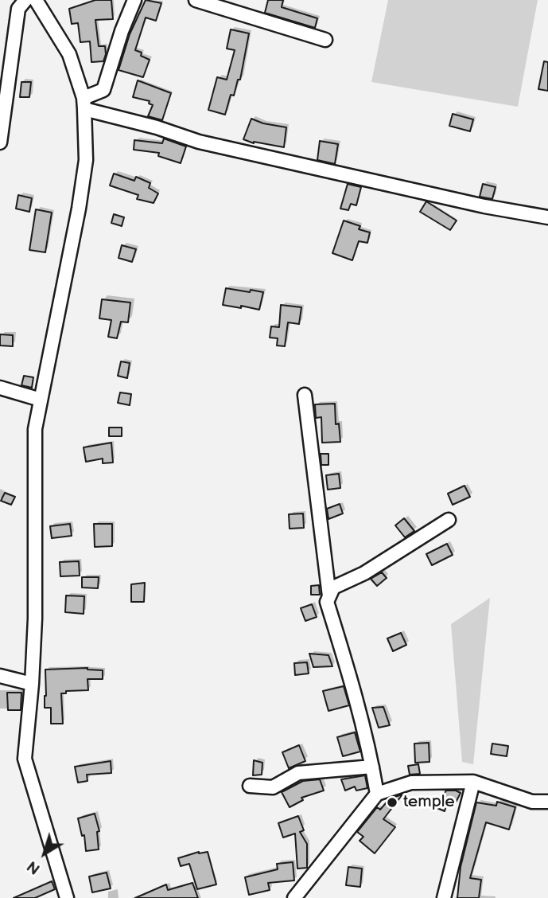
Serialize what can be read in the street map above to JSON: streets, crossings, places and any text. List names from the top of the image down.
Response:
{
  "places": ["temple"],
  "north": "bottom left"
}
